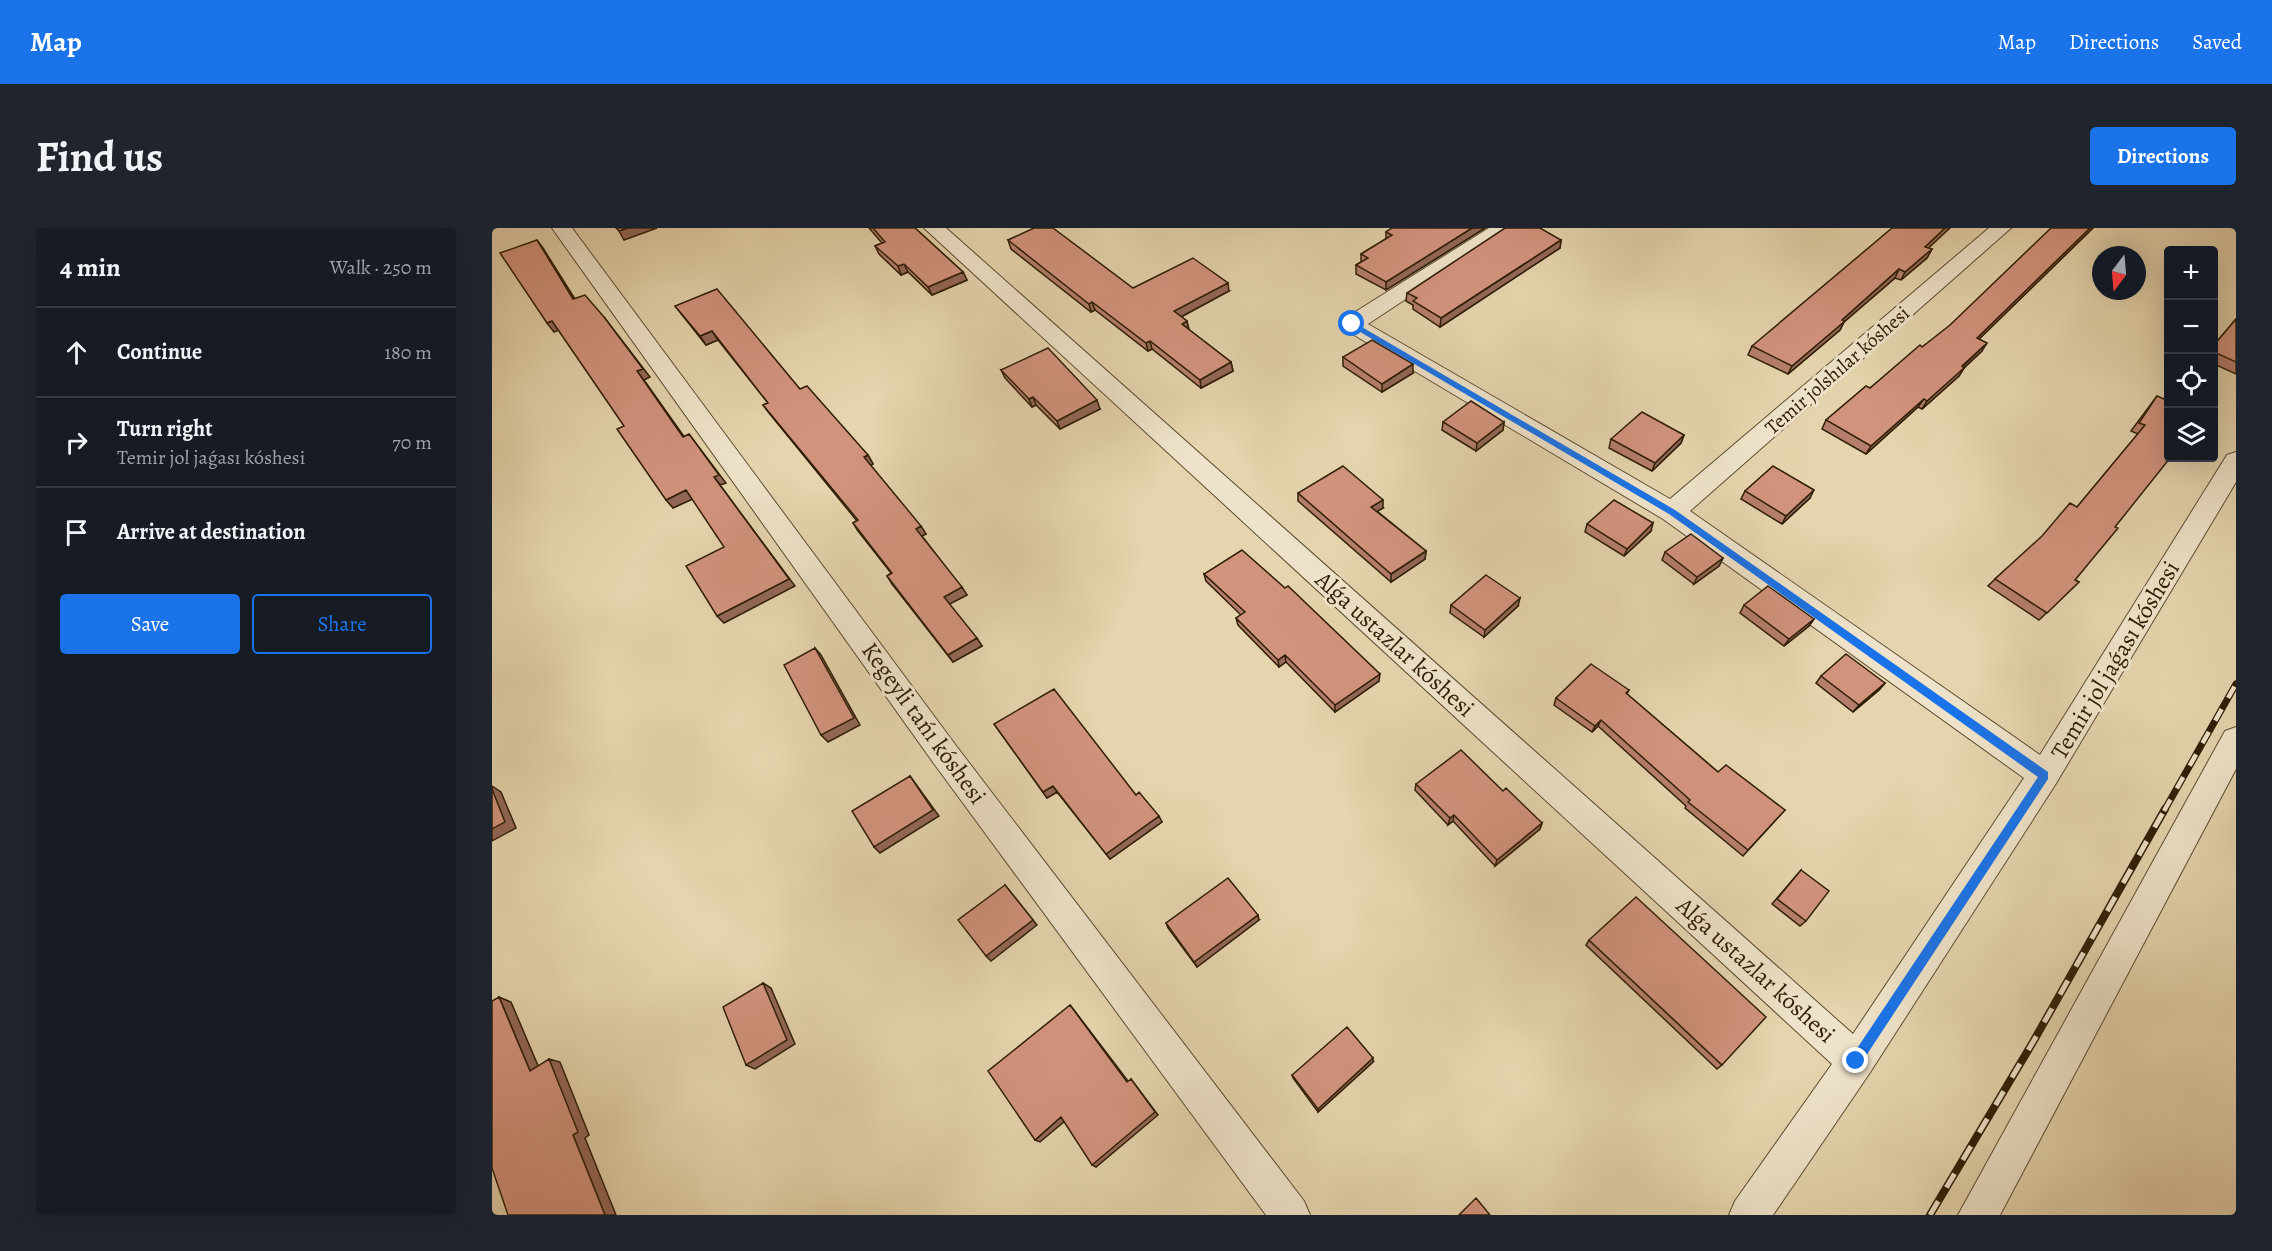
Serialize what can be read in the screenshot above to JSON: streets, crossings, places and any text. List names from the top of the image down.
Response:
{
  "streets": {
    "street": [
      "Temir jolshılar kóshesi",
      "Alǵa ustazlar kóshesi",
      "Temir jol jaǵası kóshesi",
      "Kegeyli tańı kóshesi"
    ]
  },
  "crossings": [
    ["Alǵa ustazlar kóshesi", "Temir jol jaǵası kóshesi"]
  ],
  "north": "bottom",
  "page": {
    "header": "Map",
    "nav": ["Map", "Directions", "Saved"],
    "buttons": [
      "Directions",
      ["Save", "Share"]
    ],
    "title": "Find us",
    "heading": ["4 min", "Walk · 250 m"],
    "map_buttons": ["+", "−"],
    "list": [
      ["Continue", "180 m"],
      ["Turn right", "Temir jol jaǵası kóshesi", "70 m"],
      "Arrive at destination"
    ]
  }
}
